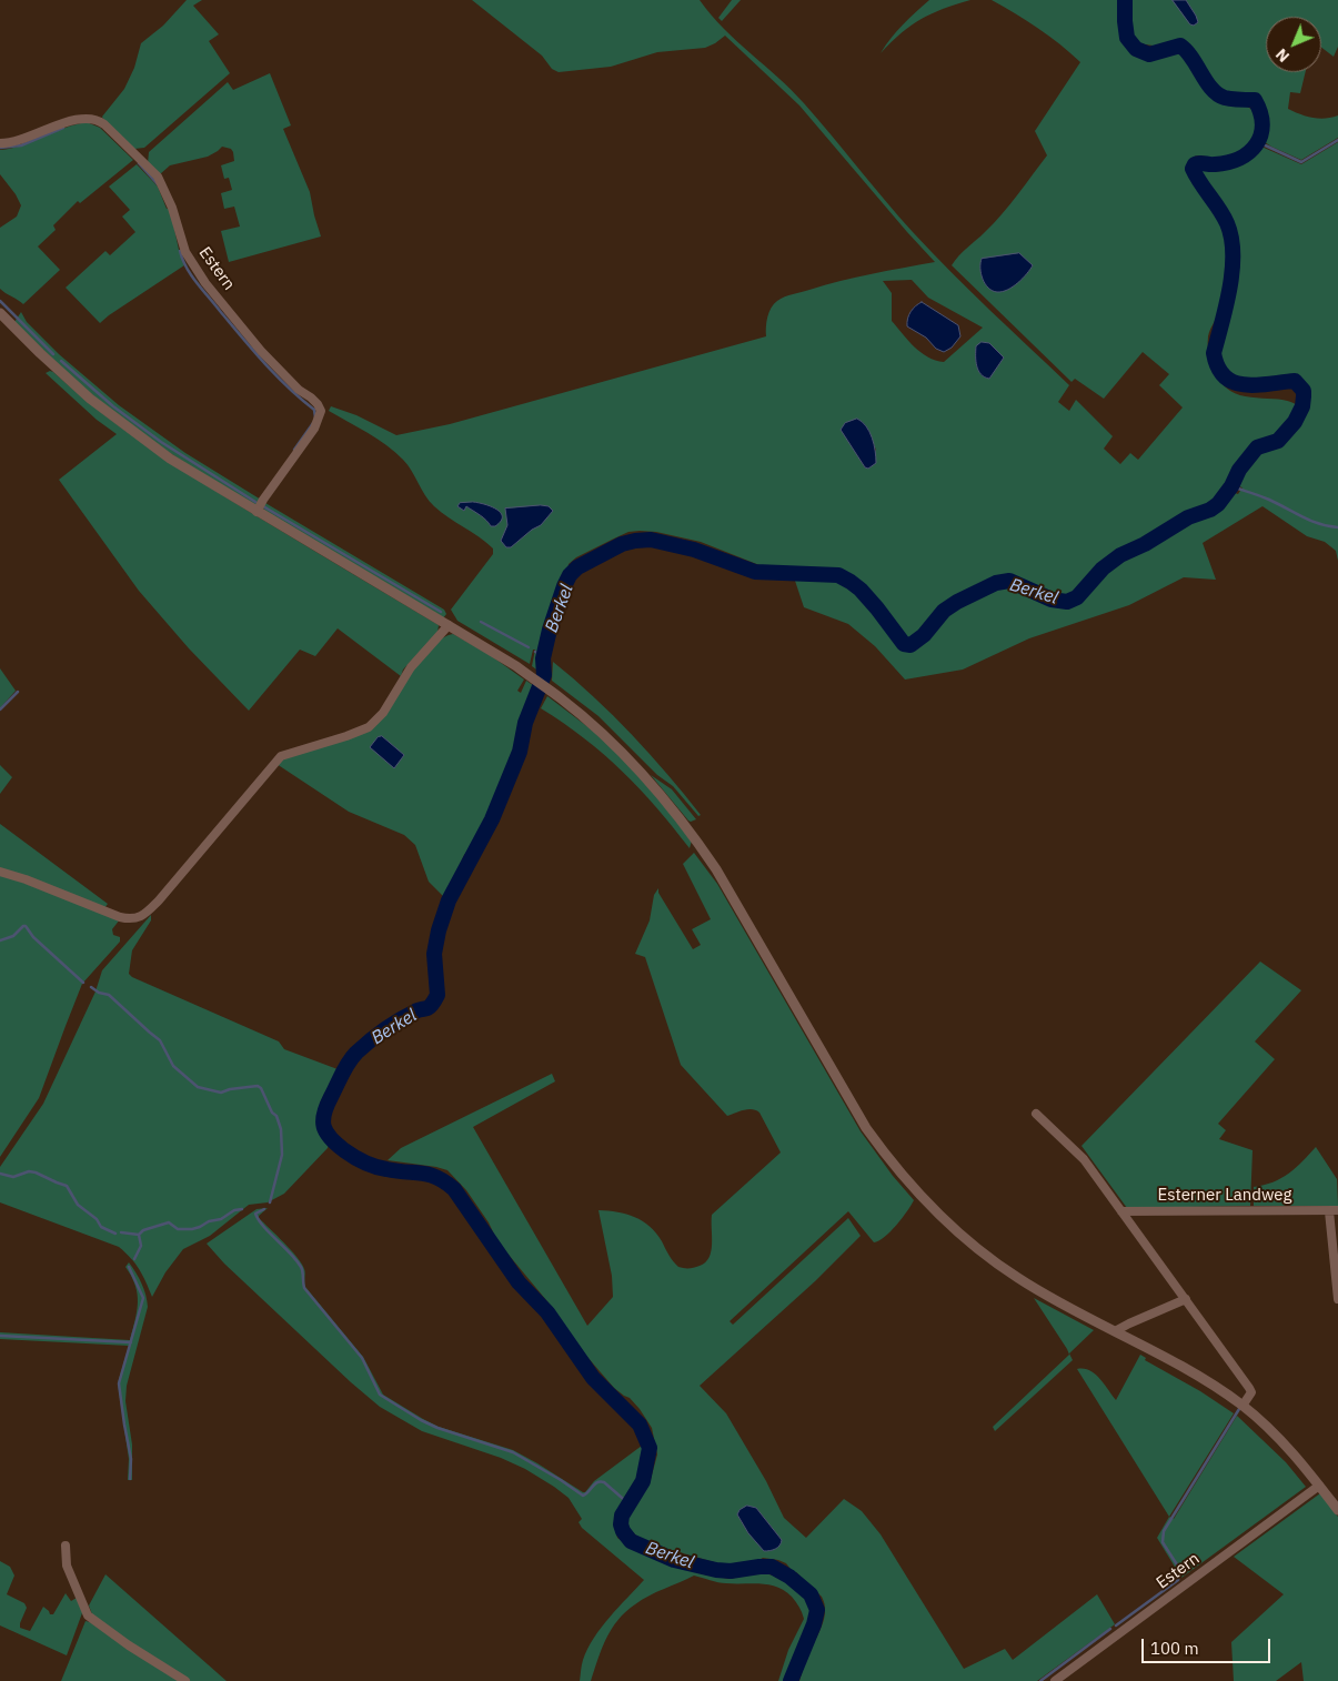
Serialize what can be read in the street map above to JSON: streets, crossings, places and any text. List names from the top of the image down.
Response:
{
  "streets": {
    "street": ["Estern", "Esterner Landweg"]
  },
  "water": ["Berkel"],
  "scale_bar": "100 m",
  "north": "bottom left"
}
